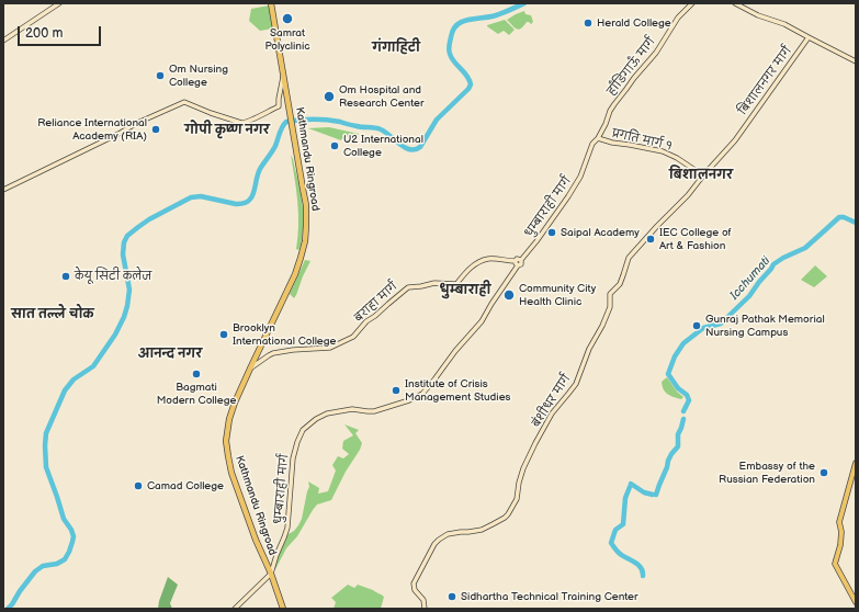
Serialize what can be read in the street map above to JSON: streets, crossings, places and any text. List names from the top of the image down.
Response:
{
  "streets": {
    "highway": ["Kathmandu Ringroad"],
    "main road": [
      "हाँडिगाऊँ मार्ग",
      "बिशालनगर मार्ग",
      "प्रगति मार्ग १",
      "धुम्बाराही मार्ग",
      "बराहा मार्ग",
      "बंशीधर मार्ग"
    ]
  },
  "crossings": [
    ["हाँडिगाऊँ मार्ग", "प्रगति मार्ग १"],
    ["हाँडिगाऊँ मार्ग", "धुम्बाराही मार्ग"],
    ["बिशालनगर मार्ग", "प्रगति मार्ग १"],
    ["बिशालनगर मार्ग", "बंशीधर मार्ग"],
    ["प्रगति मार्ग १", "धुम्बाराही मार्ग"],
    ["प्रगति मार्ग १", "बंशीधर मार्ग"],
    ["Kathmandu Ringroad", "धुम्बाराही मार्ग"],
    ["Kathmandu Ringroad", "बराहा मार्ग"],
    ["धुम्बाराही मार्ग", "बराहा मार्ग"]
  ],
  "districts": [
    "गंगाहिटी",
    "गोपी कृष्ण नगर",
    "बिशालनगर",
    "धुम्बाराही",
    "सात तल्ले चोक",
    "आनन्द नगर"
  ],
  "water": ["Icchumati"],
  "places": [
    "Samrat Polyclinic",
    "Herald College",
    "Om Nursing College",
    "Om Hospital and Research Center",
    "Reliance International Academy (RIA)",
    "U2 International College",
    "Saipal Academy",
    "IEC College of Art & Fashion",
    "केयू सिटी कलेज",
    "Community City Health Clinic",
    "Gunraj Pathak Memorial Nursing Campus",
    "Brooklyn International College",
    "Bagmati Modern College",
    "Institute of Crisis Management Studies",
    "Embassy of the Russian Federation",
    "Camad College",
    "Sidhartha Technical Training Center"
  ],
  "scale_bar": "200 m"
}
